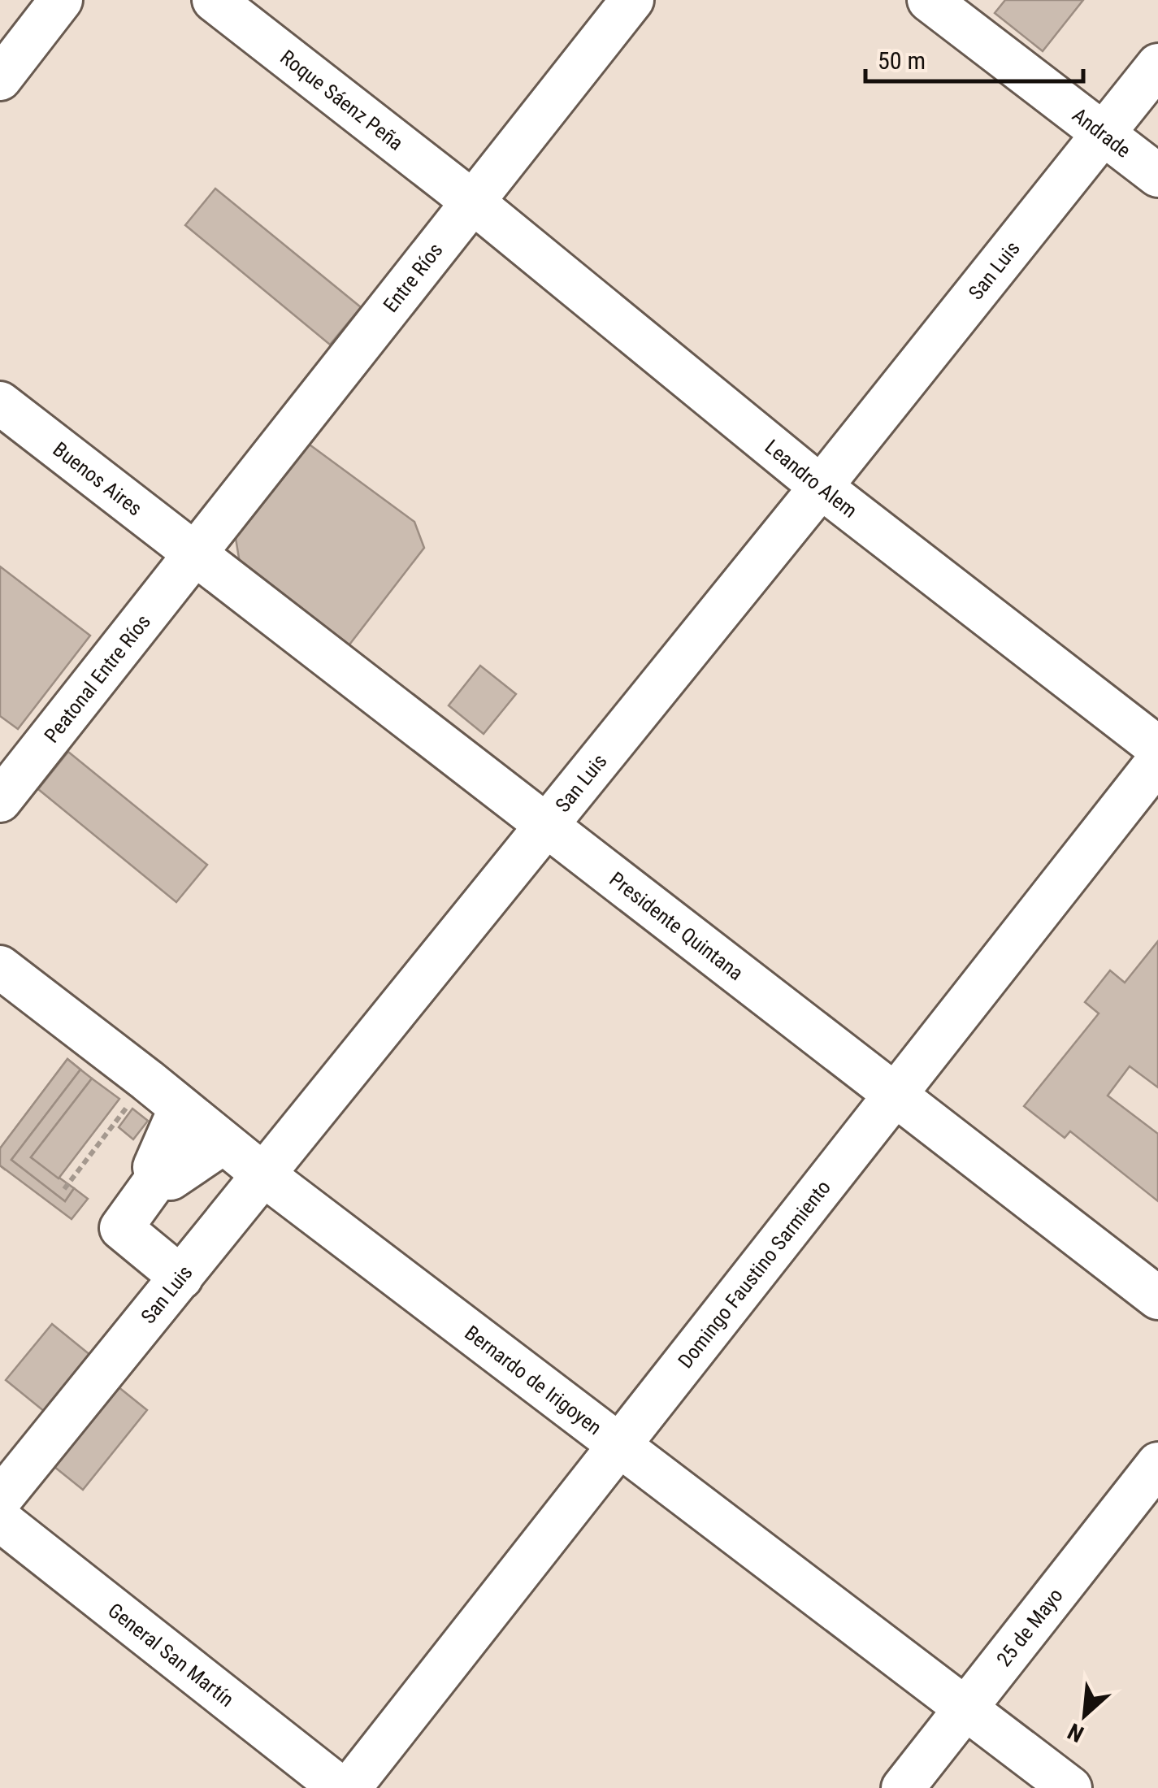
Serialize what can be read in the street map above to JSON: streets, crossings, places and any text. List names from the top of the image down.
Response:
{
  "streets": {
    "street": [
      "Roque Sáenz Peña",
      "Andrade",
      "San Luis",
      "Entre Ríos",
      "Buenos Aires",
      "Leandro Alem",
      "Peatonal Entre Ríos",
      "Presidente Quintana",
      "Domingo Faustino Sarmiento",
      "Bernardo de Irigoyen",
      "25 de Mayo",
      "General San Martín"
    ]
  },
  "crossings": [
    ["Roque Sáenz Peña", "Entre Ríos"],
    ["Roque Sáenz Peña", "Leandro Alem"],
    ["Andrade", "San Luis"],
    ["San Luis", "Leandro Alem"],
    ["San Luis", "Presidente Quintana"],
    ["San Luis", "Bernardo de Irigoyen"],
    ["Entre Ríos", "Buenos Aires"],
    ["Entre Ríos", "Leandro Alem"],
    ["Entre Ríos", "Peatonal Entre Ríos"],
    ["Entre Ríos", "Presidente Quintana"],
    ["Buenos Aires", "Peatonal Entre Ríos"],
    ["Buenos Aires", "Presidente Quintana"],
    ["Peatonal Entre Ríos", "Presidente Quintana"],
    ["Presidente Quintana", "Domingo Faustino Sarmiento"],
    ["Domingo Faustino Sarmiento", "Bernardo de Irigoyen"],
    ["Bernardo de Irigoyen", "25 de Mayo"]
  ],
  "scale_bar": "50 m",
  "north": "bottom left"
}
